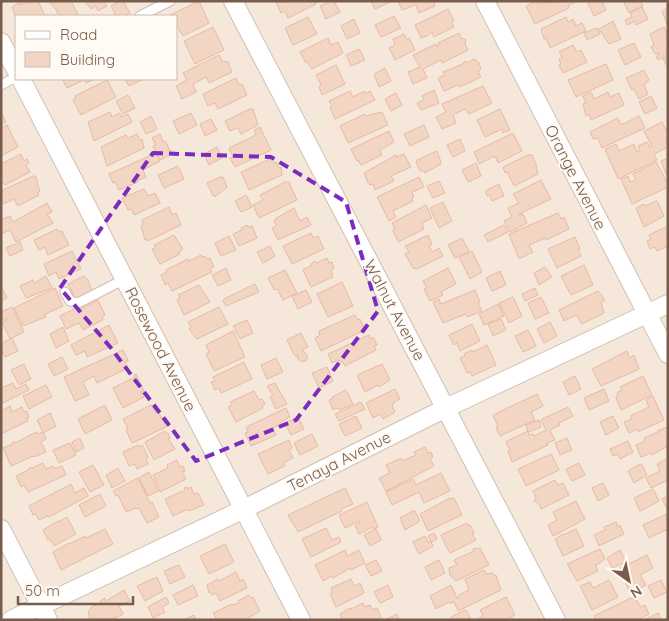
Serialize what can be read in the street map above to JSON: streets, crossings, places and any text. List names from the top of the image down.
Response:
{
  "streets": {
    "street": [
      "Orange Avenue",
      "Walnut Avenue",
      "Rosewood Avenue",
      "Tenaya Avenue"
    ]
  },
  "crossings": [
    ["Orange Avenue", "Tenaya Avenue"],
    ["Walnut Avenue", "Tenaya Avenue"],
    ["Rosewood Avenue", "Tenaya Avenue"]
  ],
  "legend": ["Road", "Building"],
  "scale_bar": "50 m",
  "north": "bottom right"
}
